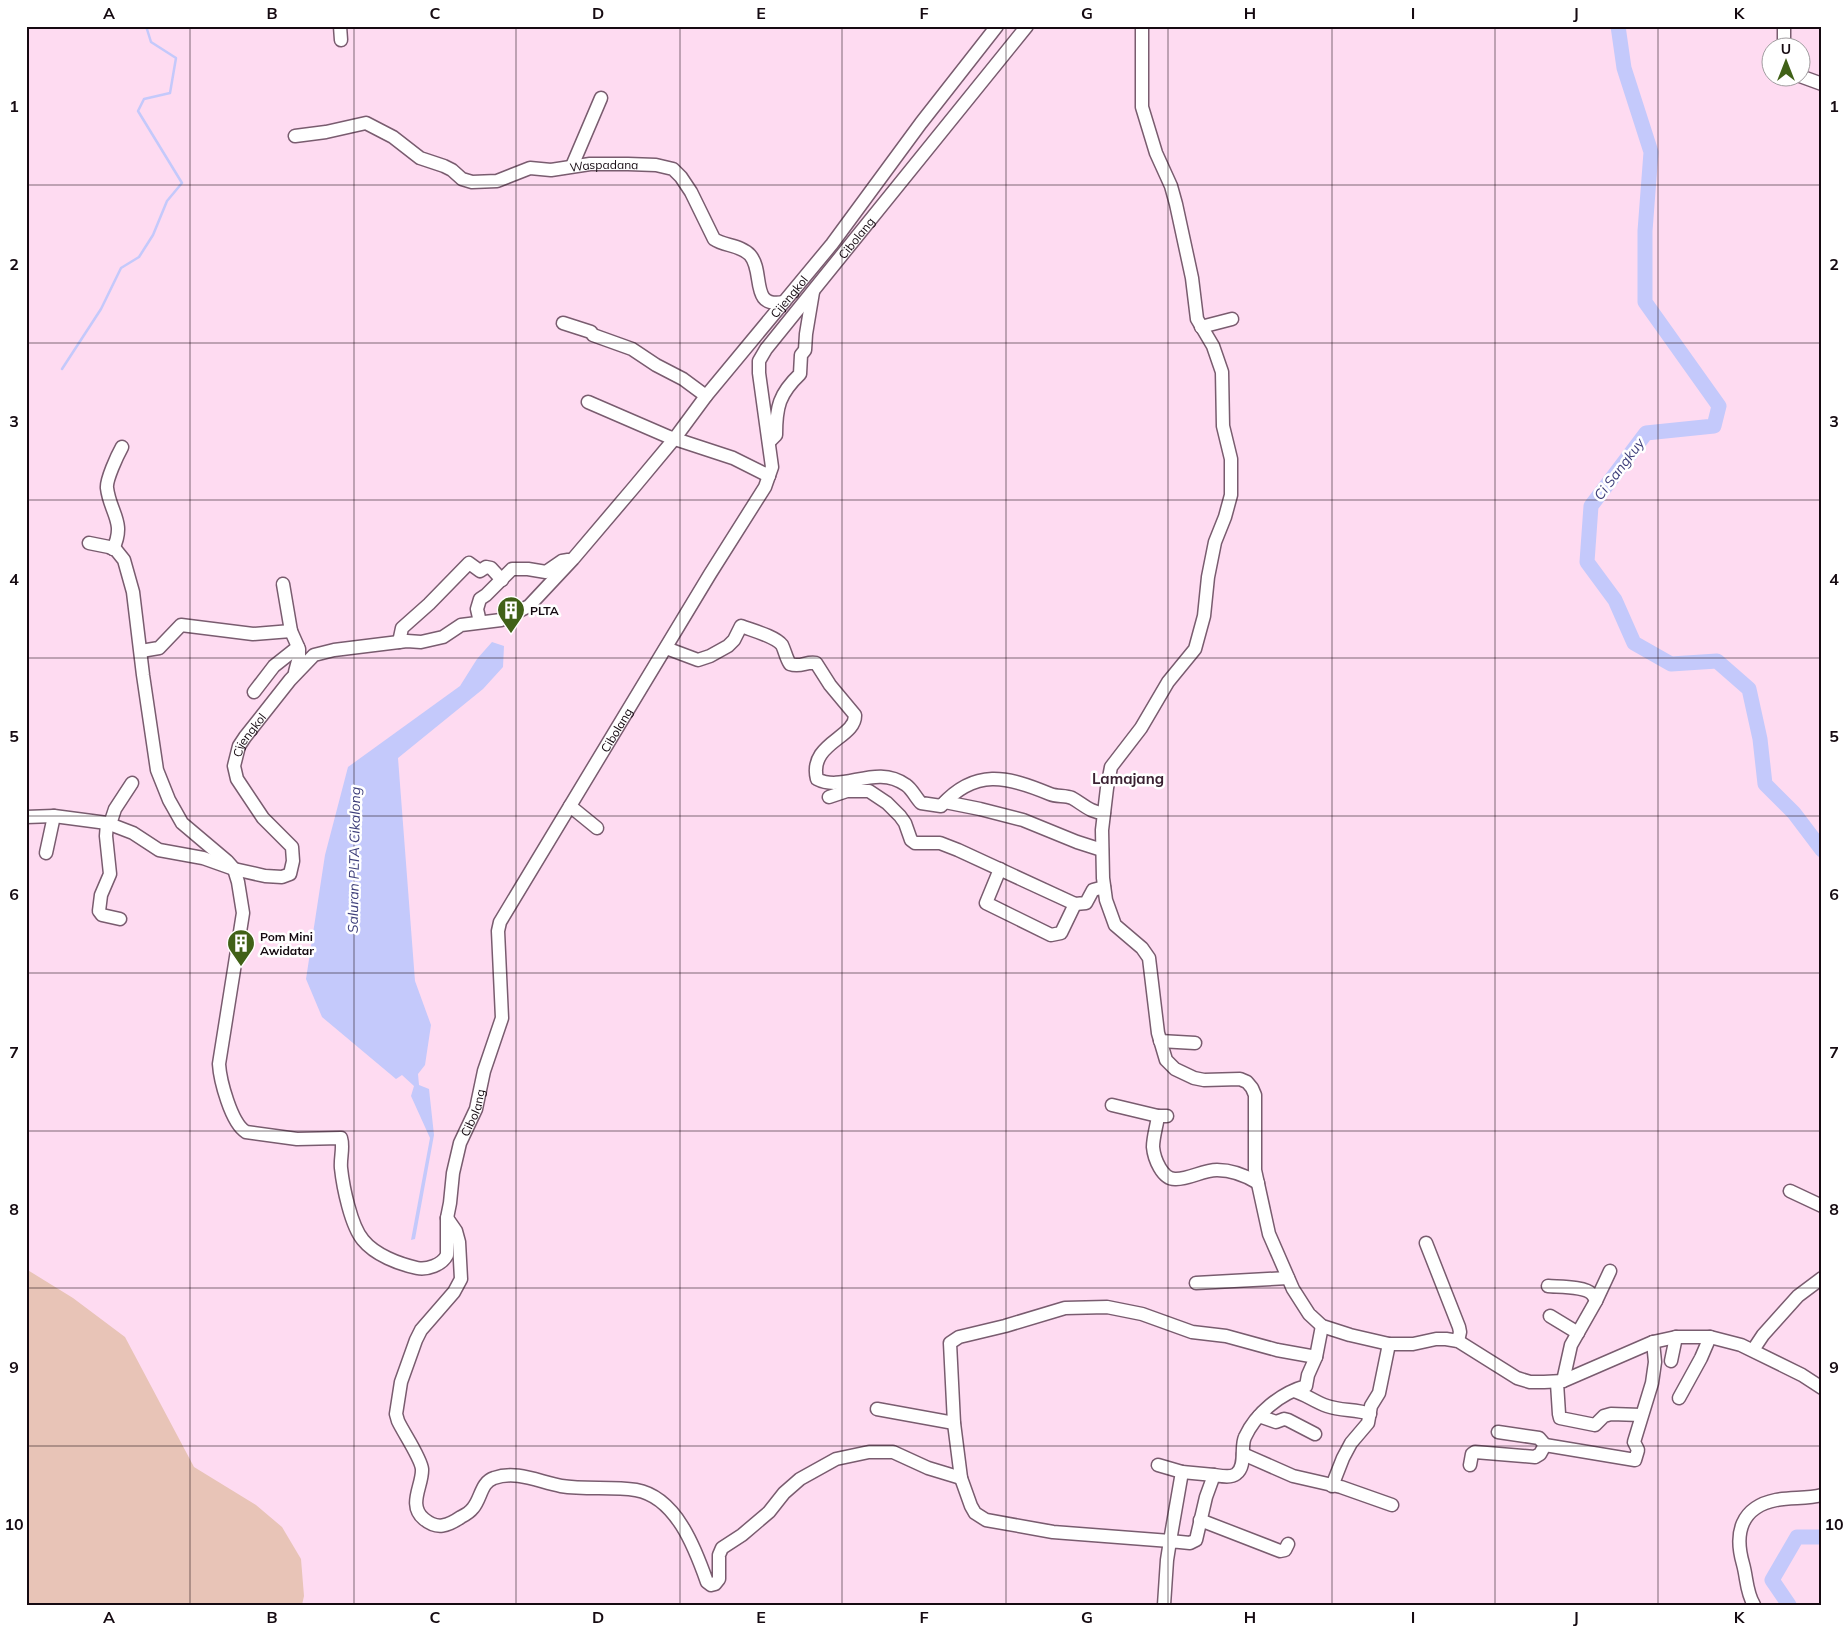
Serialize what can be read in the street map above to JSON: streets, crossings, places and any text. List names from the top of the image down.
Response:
{
  "streets": {
    "street": ["Waspadana", "Cibolang", "Cijengkol"]
  },
  "crossings": [
    ["Waspadana", "Cijengkol"],
    ["Cibolang", "Cijengkol"]
  ],
  "districts": ["Lamajang"],
  "water": ["Ci Sangkuy", "Saluran PLTA Cikalong"],
  "places": {
    "building": ["PLTA", "Pom Mini Awidatar"]
  },
  "north": "top",
  "grid": {
    "columns": [
      "A",
      "B",
      "C",
      "D",
      "E",
      "F",
      "G",
      "H",
      "I",
      "J",
      "K"
    ],
    "rows": [
      "1",
      "2",
      "3",
      "4",
      "5",
      "6",
      "7",
      "8",
      "9",
      "10"
    ]
  }
}
